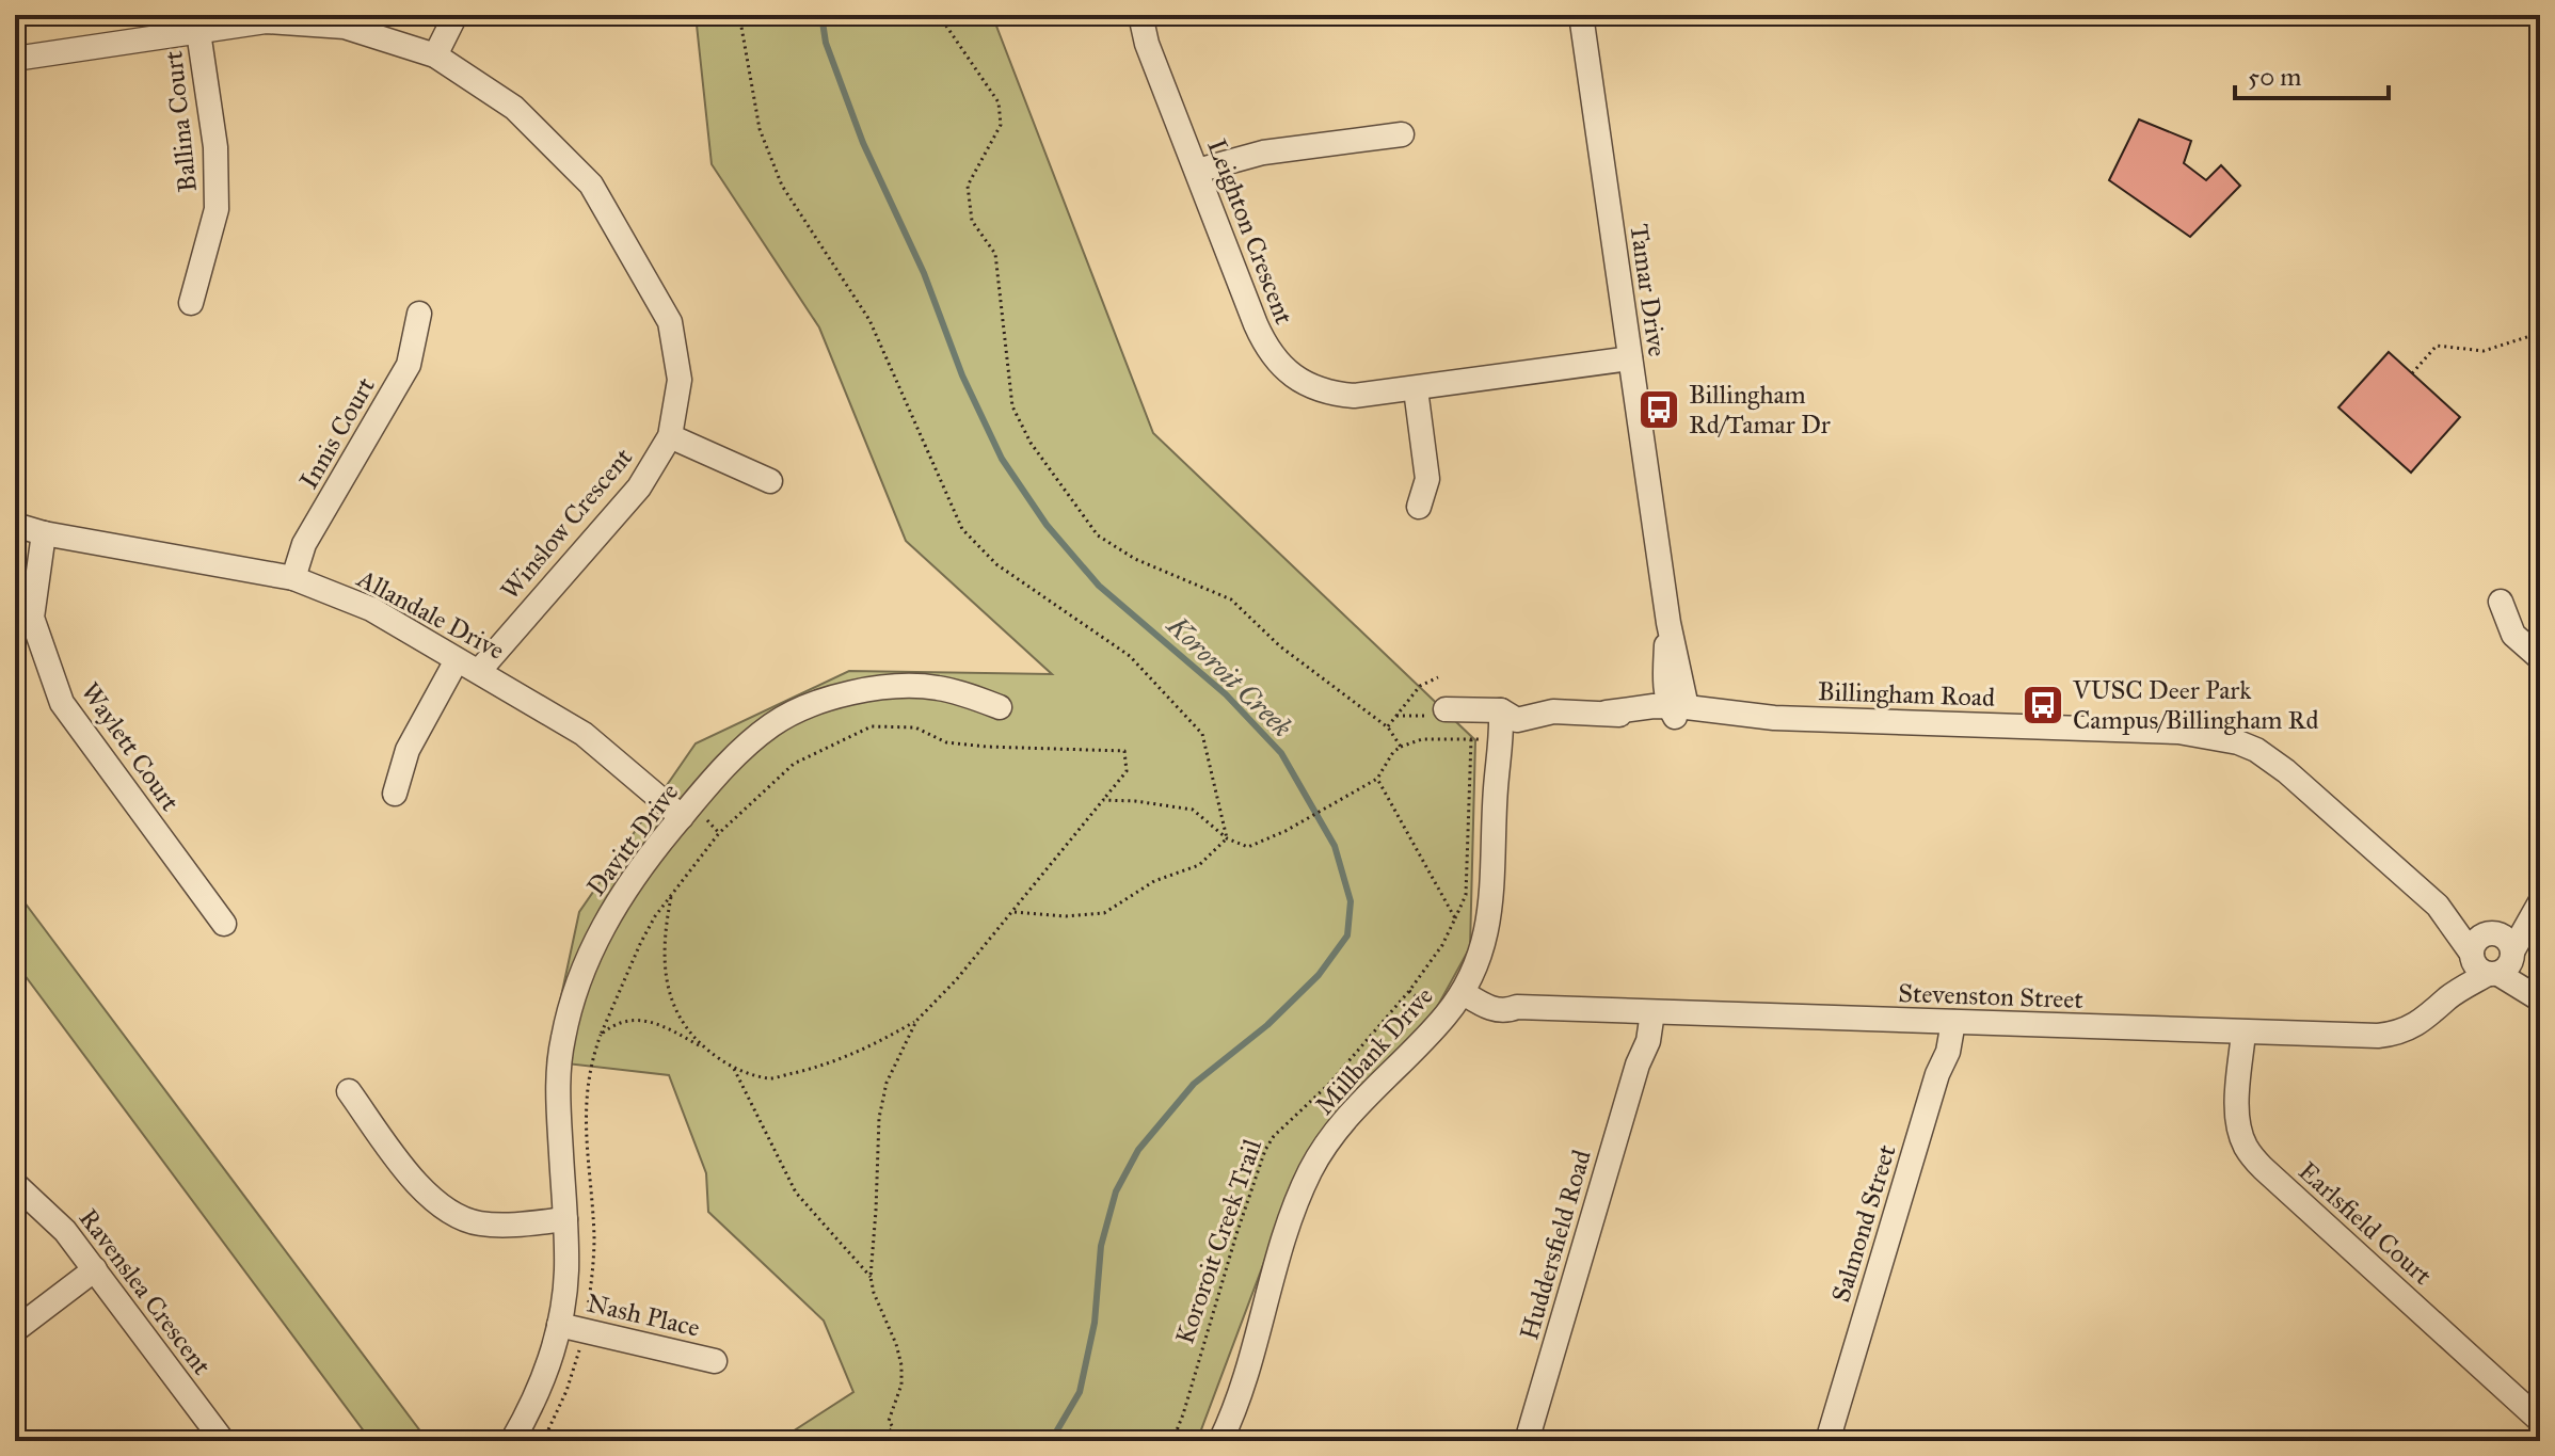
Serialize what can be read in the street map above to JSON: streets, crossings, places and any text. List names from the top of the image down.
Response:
{
  "streets": {
    "street": [
      "Ballina Court",
      "Leighton Crescent",
      "Tamar Drive",
      "Innis Court",
      "Winslow Crescent",
      "Allandale Drive",
      "Billingham Road",
      "Waylett Court",
      "Davitt Drive",
      "Stevenston Street",
      "Millbank Drive",
      "Salmond Street",
      "Earlsfield Court",
      "Huddersfield Road",
      "Ravenslea Crescent",
      "Nash Place"
    ],
    "path": ["Kororoit Creek Trail"]
  },
  "crossings": [
    ["Ballina Court", "Winslow Crescent"],
    ["Leighton Crescent", "Tamar Drive"],
    ["Tamar Drive", "Billingham Road"],
    ["Innis Court", "Allandale Drive"],
    ["Winslow Crescent", "Allandale Drive"],
    ["Allandale Drive", "Waylett Court"],
    ["Allandale Drive", "Davitt Drive"],
    ["Billingham Road", "Stevenston Street"],
    ["Billingham Road", "Millbank Drive"],
    ["Davitt Drive", "Nash Place"],
    ["Stevenston Street", "Millbank Drive"],
    ["Stevenston Street", "Salmond Street"],
    ["Stevenston Street", "Earlsfield Court"],
    ["Stevenston Street", "Huddersfield Road"]
  ],
  "water": ["Kororoit Creek"],
  "places": {
    "bus stop": ["Billingham Rd/Tamar Dr", "VUSC Deer Park Campus/Billingham Rd"]
  },
  "scale_bar": "50 m"
}
